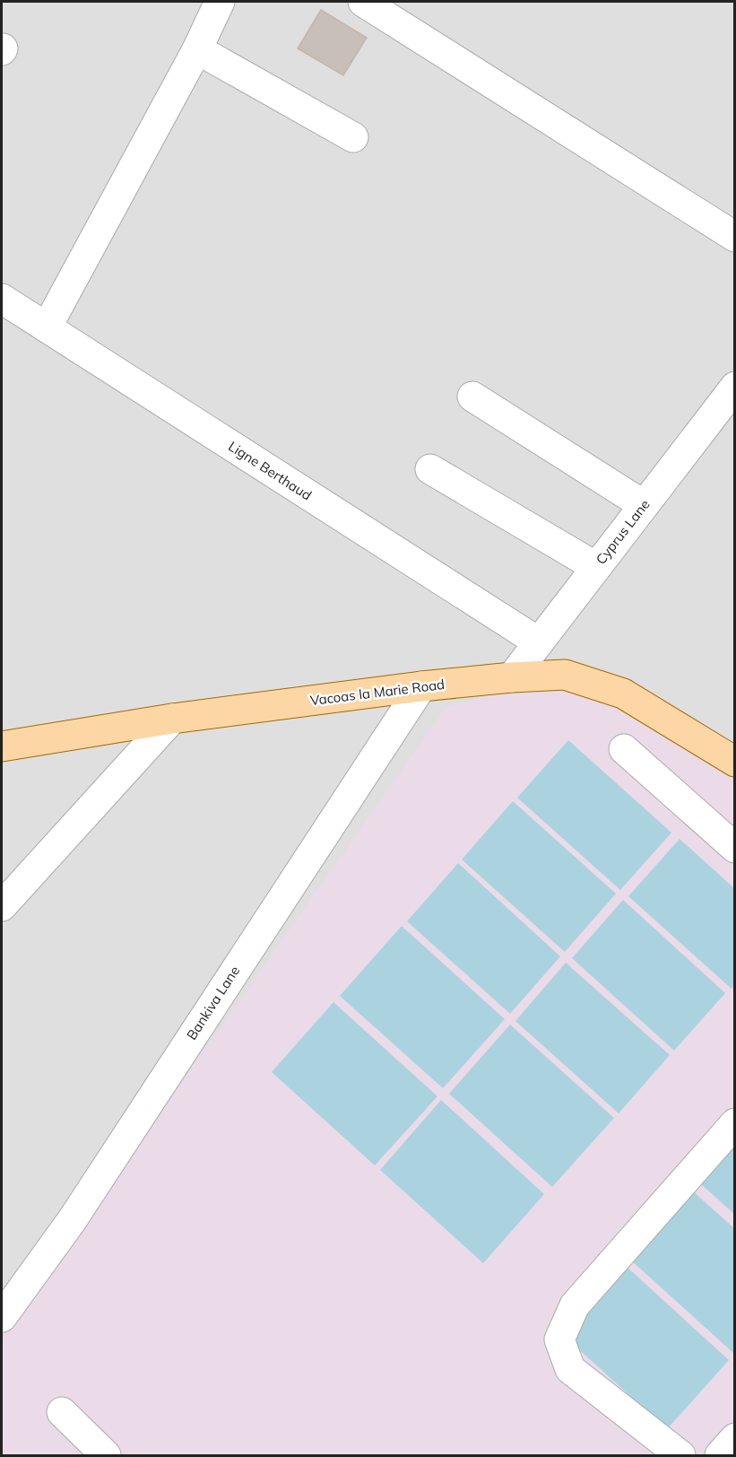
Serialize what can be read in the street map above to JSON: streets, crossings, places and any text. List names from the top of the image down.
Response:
{
  "streets": {
    "main road": ["Vacoas la Marie Road"],
    "street": ["Ligne Berthaud", "Cyprus Lane", "Bankiva Lane"]
  },
  "crossings": [
    ["Ligne Berthaud", "Cyprus Lane"],
    ["Cyprus Lane", "Vacoas la Marie Road"],
    ["Vacoas la Marie Road", "Bankiva Lane"]
  ]
}
